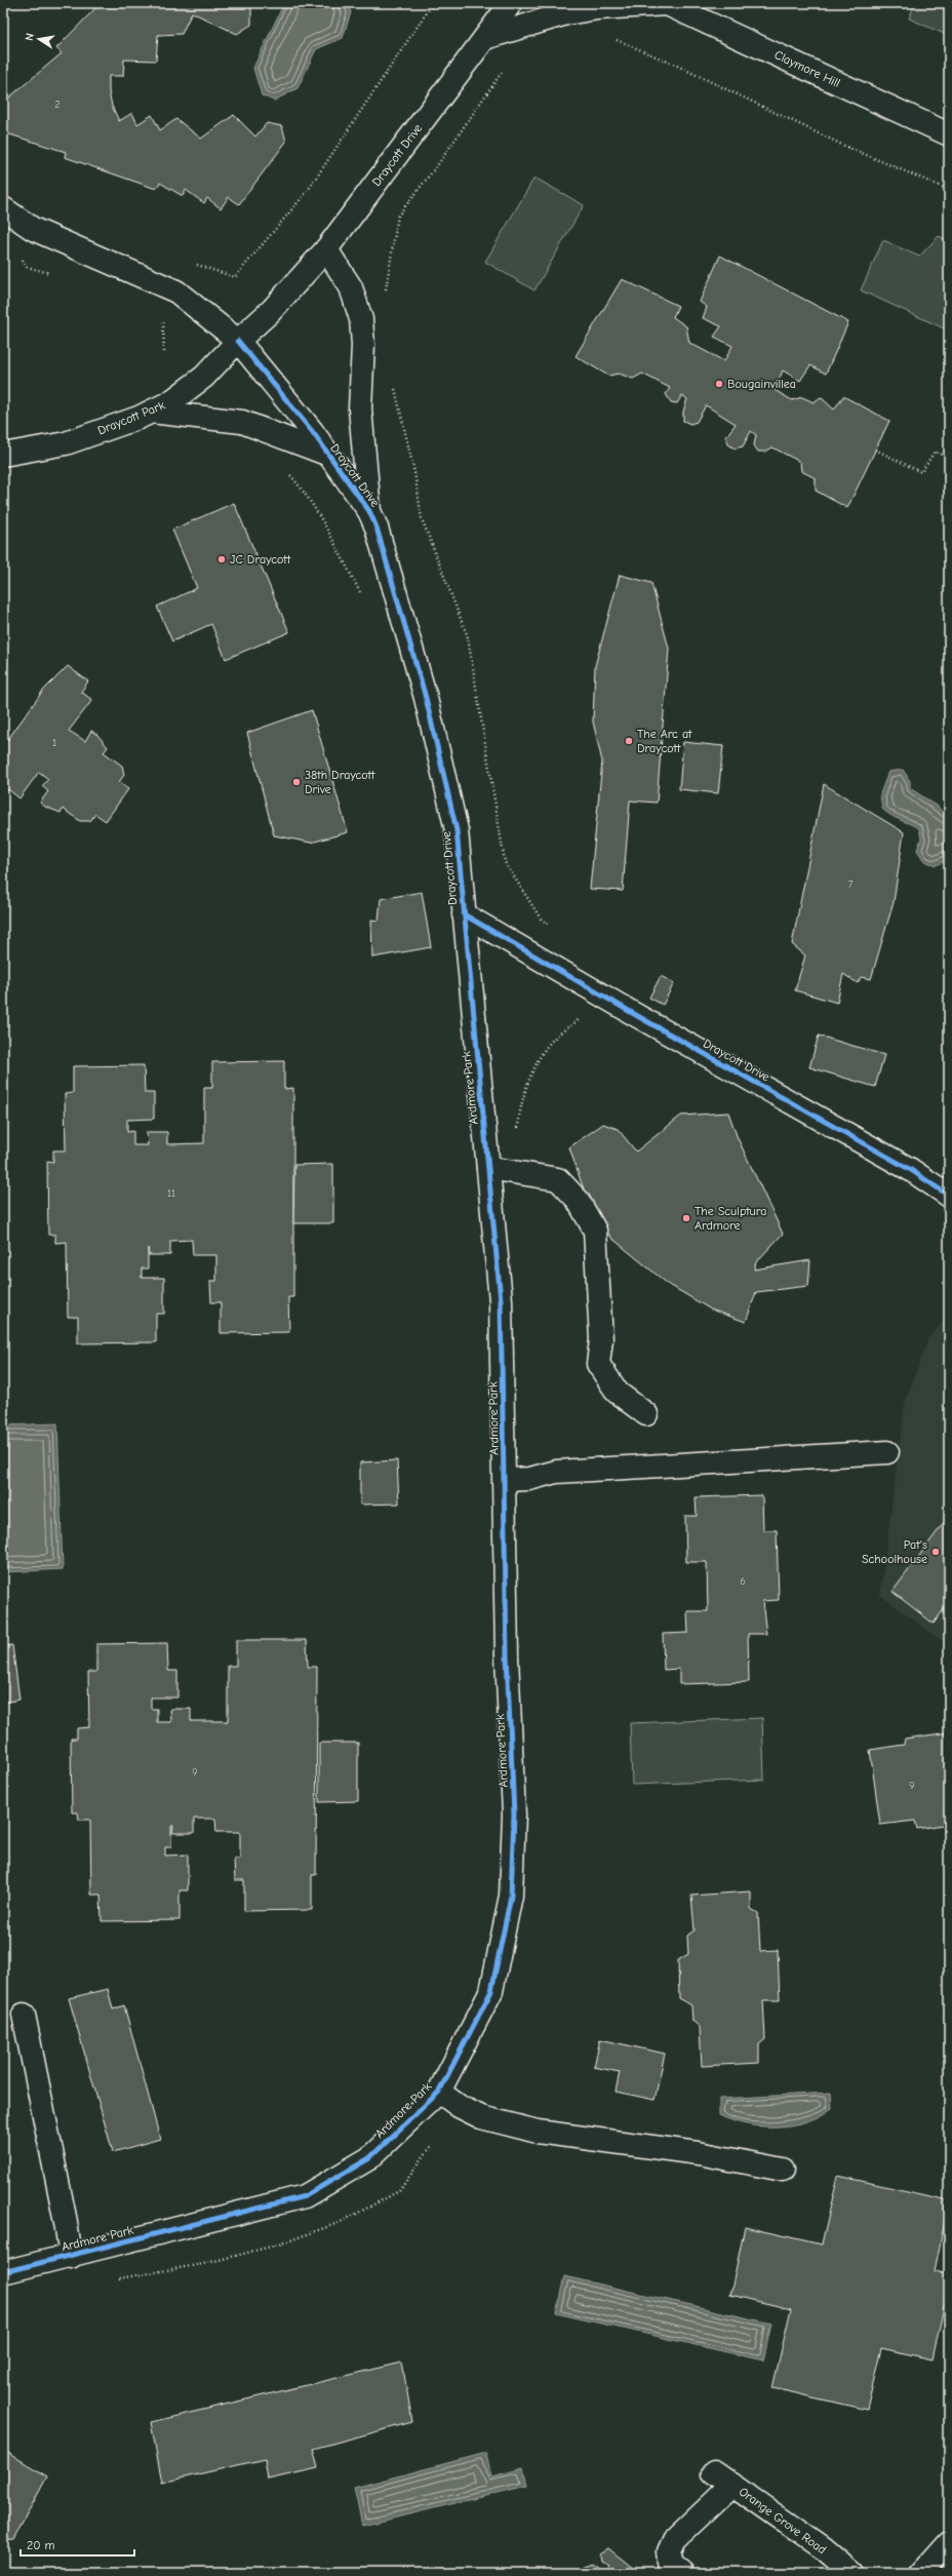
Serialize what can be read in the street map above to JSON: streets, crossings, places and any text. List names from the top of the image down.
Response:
{
  "streets": {
    "street": [
      "Claymore Hill",
      "Draycott Drive",
      "Draycott Park",
      "Ardmore Park",
      "Orange Grove Road"
    ]
  },
  "crossings": [
    ["Draycott Drive", "Draycott Park"],
    ["Draycott Drive", "Ardmore Park"]
  ],
  "places": [
    "Bougainvillea",
    "JC Draycott",
    "The Arc at Draycott",
    "38th Draycott Drive",
    "The Sculptura Ardmore",
    "Pat's Schoolhouse"
  ],
  "house_numbers": [
    "2",
    "1",
    "7",
    "11",
    "6",
    "9",
    "9"
  ],
  "scale_bar": "20 m",
  "north": "left"
}
